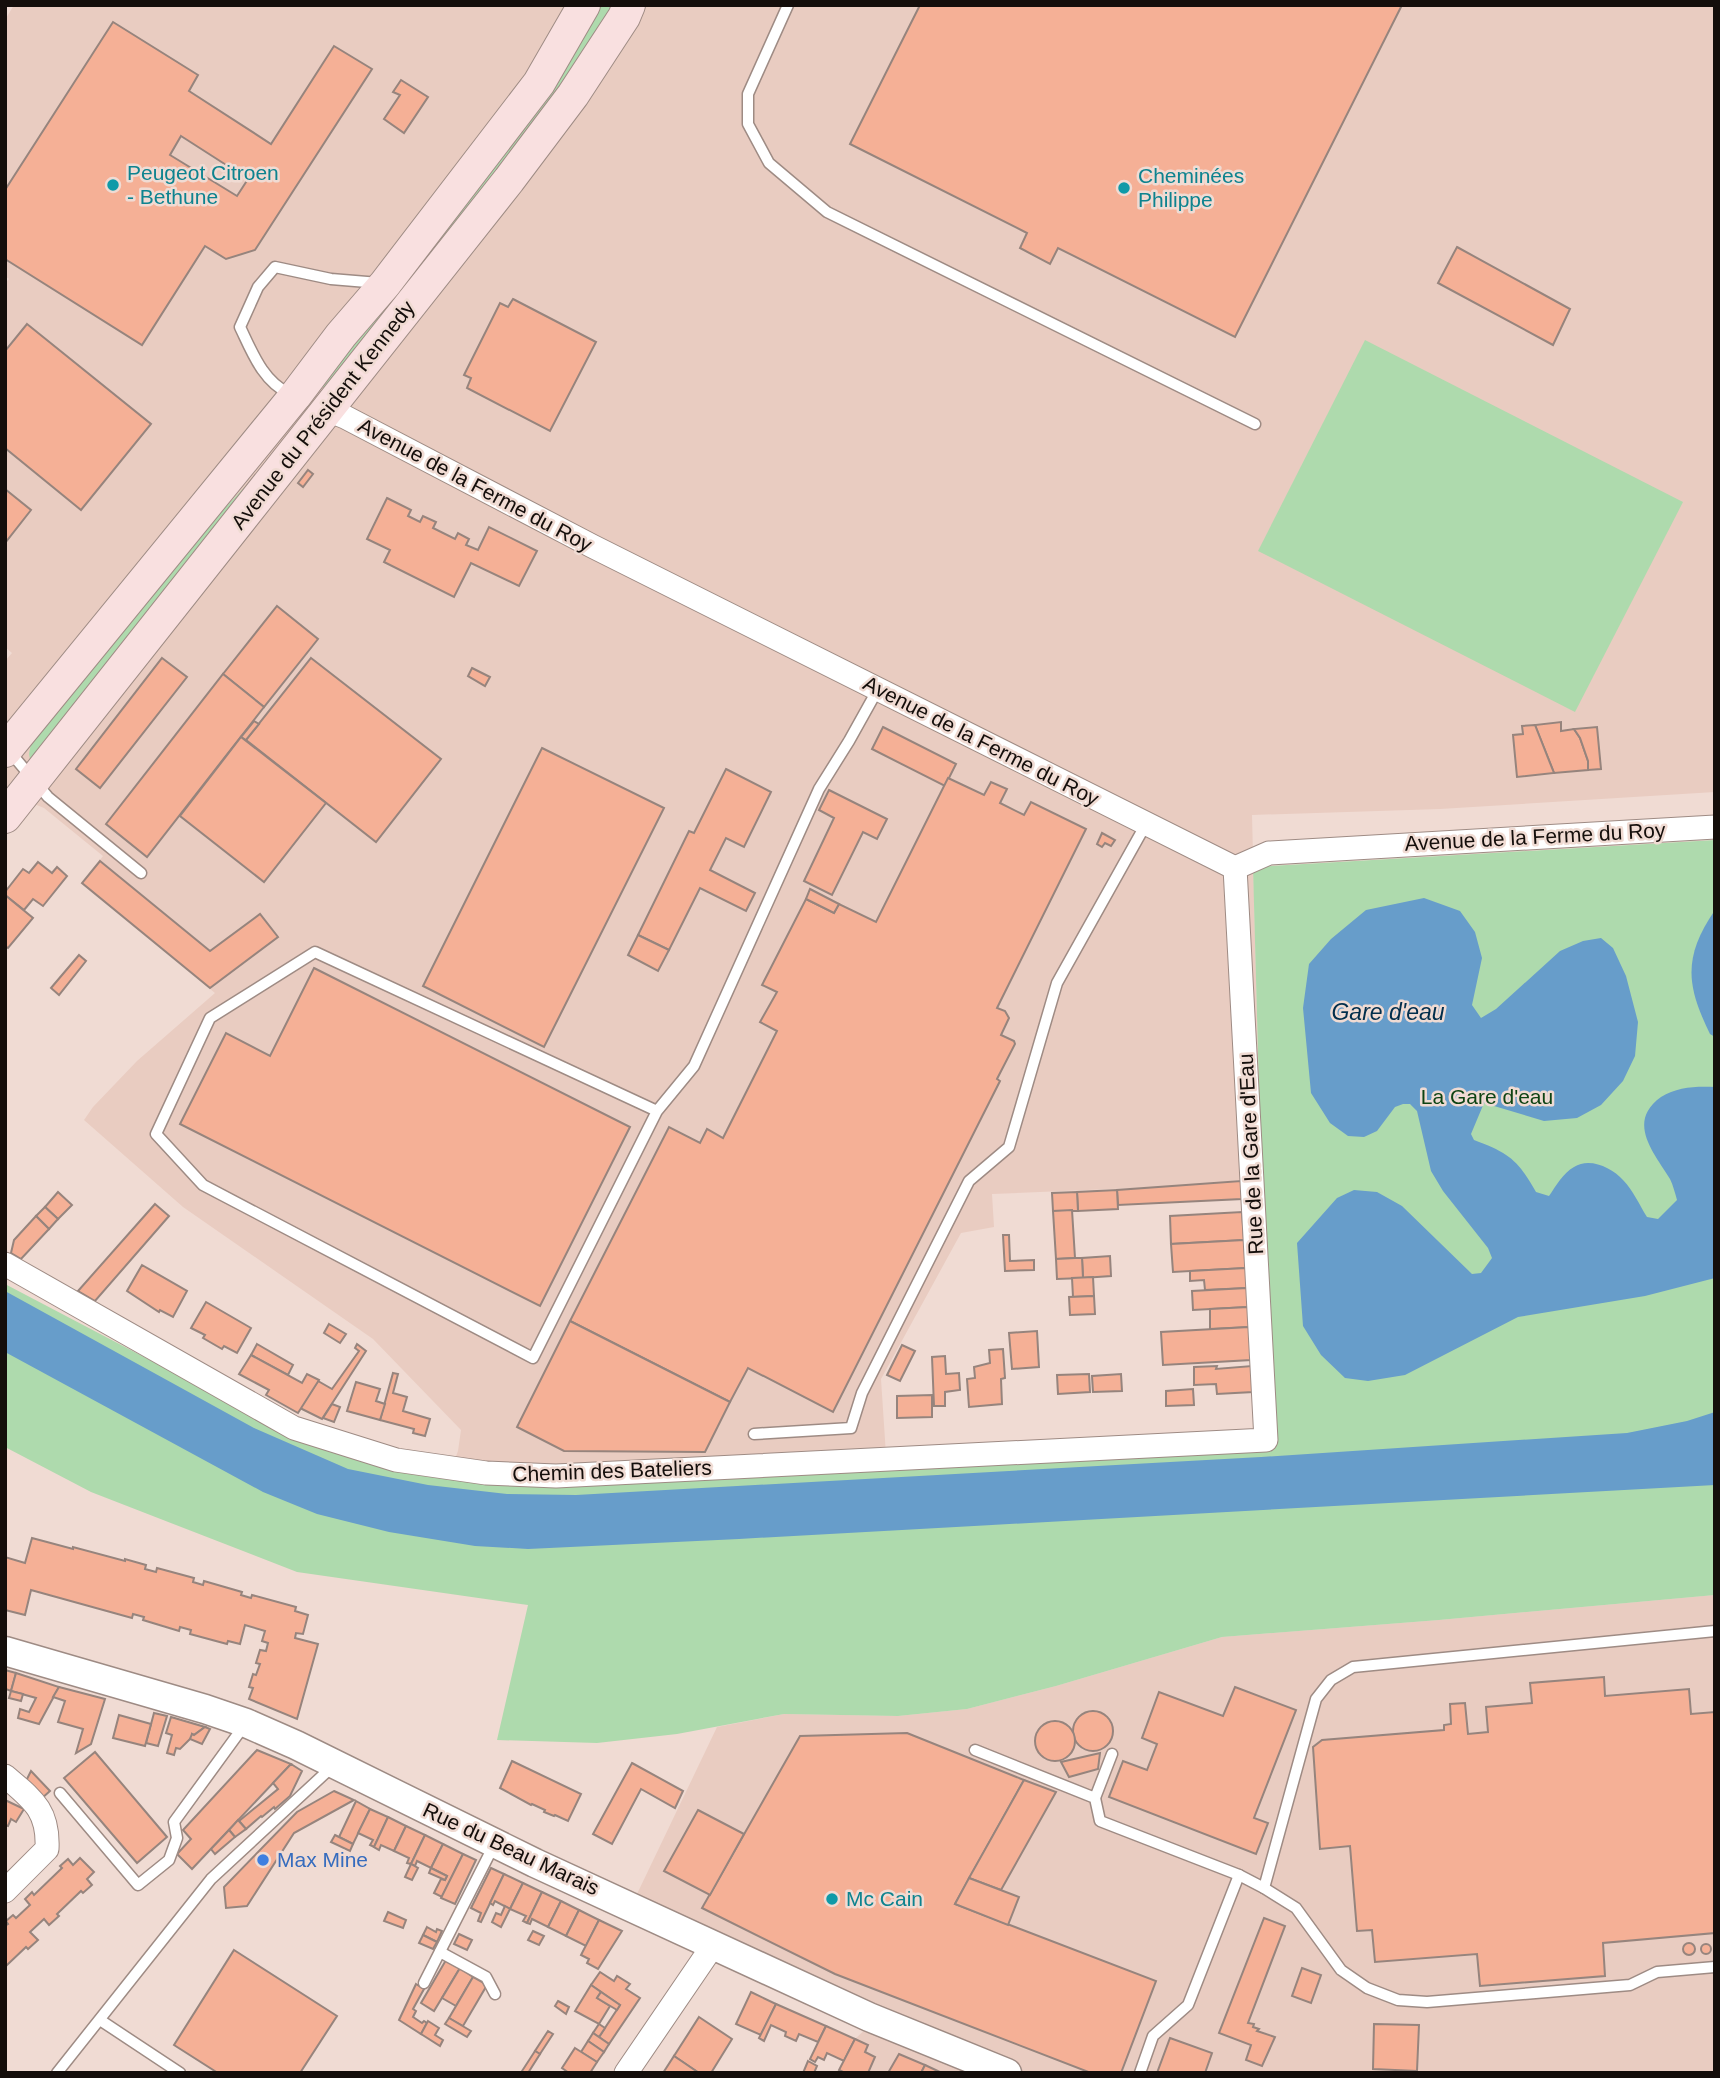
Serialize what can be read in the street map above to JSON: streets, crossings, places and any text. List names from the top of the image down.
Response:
{
  "streets": {
    "main road": ["Avenue du Président Kennedy", "Avenue de la Ferme du Roy"],
    "street": ["Rue de la Gare d'Eau", "Chemin des Bateliers", "Rue du Beau Marais"]
  },
  "crossings": [
    ["Avenue du Président Kennedy", "Avenue de la Ferme du Roy"],
    ["Avenue de la Ferme du Roy", "Rue de la Gare d'Eau"],
    ["Rue de la Gare d'Eau", "Chemin des Bateliers"]
  ],
  "water": ["Gare d'eau"],
  "parks": ["La Gare d'eau"],
  "places": [
    "Peugeot Citroen - Bethune",
    "Cheminées Philippe",
    "Max Mine",
    "Mc Cain"
  ]
}
